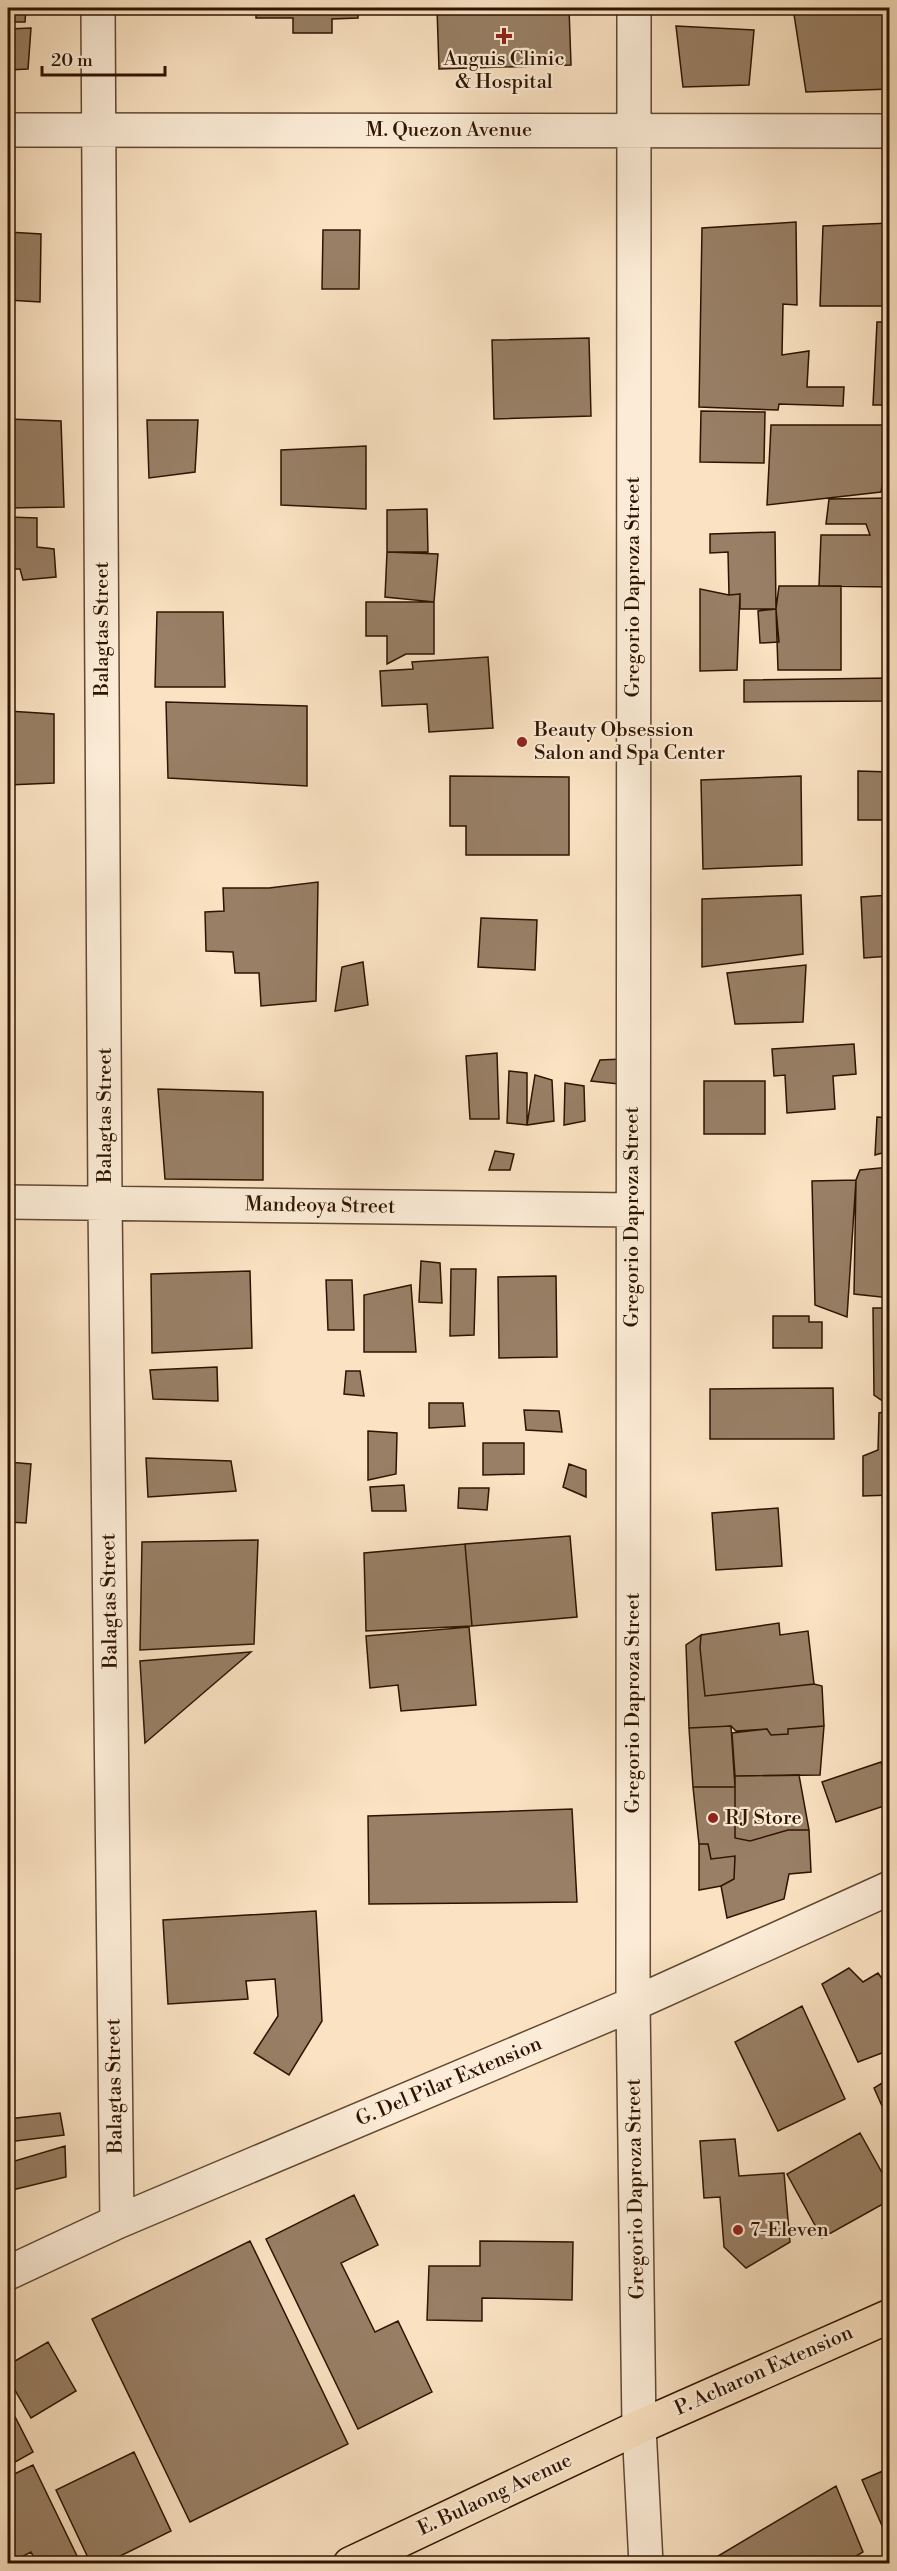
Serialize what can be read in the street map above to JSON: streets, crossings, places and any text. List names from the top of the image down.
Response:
{
  "streets": {
    "main road": ["P. Acharon Extension", "E. Bulaong Avenue"],
    "street": [
      "M. Quezon Avenue",
      "Gregorio Daproza Street",
      "Balagtas Street",
      "Mandeoya Street",
      "G. Del Pilar Extension"
    ]
  },
  "crossings": [
    ["M. Quezon Avenue", "Gregorio Daproza Street"],
    ["M. Quezon Avenue", "Balagtas Street"],
    ["Gregorio Daproza Street", "Mandeoya Street"],
    ["Gregorio Daproza Street", "G. Del Pilar Extension"],
    ["Gregorio Daproza Street", "P. Acharon Extension"],
    ["Gregorio Daproza Street", "E. Bulaong Avenue"],
    ["Balagtas Street", "Mandeoya Street"],
    ["Balagtas Street", "G. Del Pilar Extension"],
    ["P. Acharon Extension", "E. Bulaong Avenue"]
  ],
  "places": {
    "health": ["Auguis Clinic & Hospital"],
    "other": ["Beauty Obsession Salon and Spa Center", "RJ Store", "7-Eleven"]
  },
  "scale_bar": "20 m"
}
